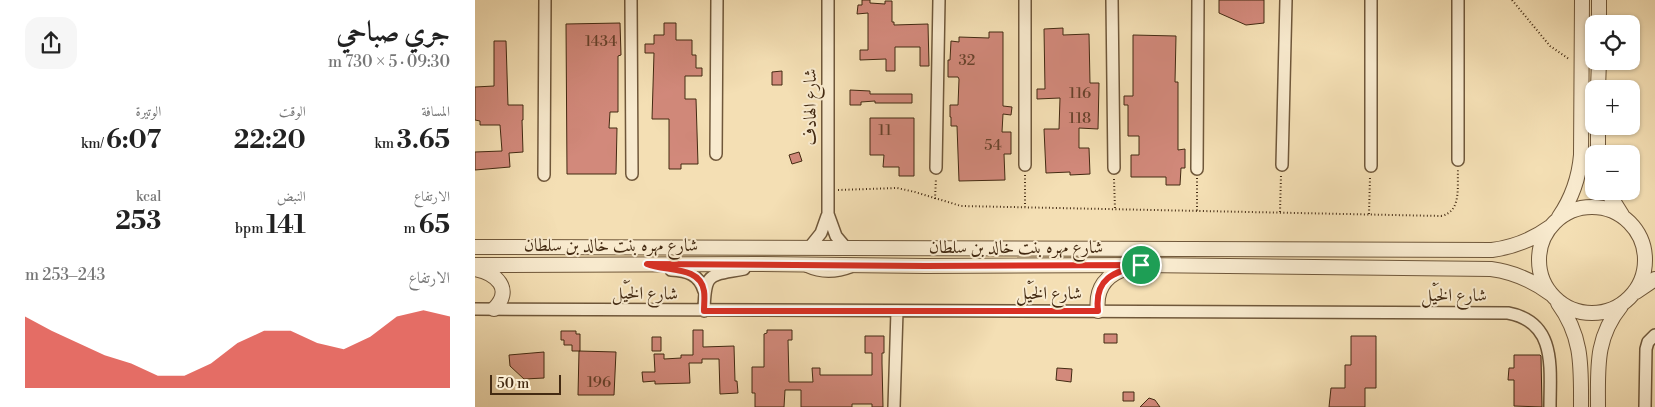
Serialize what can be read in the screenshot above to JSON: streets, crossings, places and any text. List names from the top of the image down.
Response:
{
  "streets": {
    "street": ["شارع الهادف", "شارع مهره بنت خالد بن سلطان", "شارع الخَيْل"]
  },
  "crossings": [
    ["شارع الهادف", "شارع مهره بنت خالد بن سلطان"]
  ],
  "house_numbers": [
    "1434",
    "32",
    "116",
    "118",
    "11",
    "54",
    "196"
  ],
  "scale_bar": "50 m",
  "page": {
    "heading": ["جري صباحي", "09:30 · 5 × 730 m"],
    "map_buttons": ["+", "−"],
    "stats": [
      ["المسافة", "3.65 km"],
      ["الوقت", "22:20"],
      ["الوتيرة", "6:07 /km"],
      ["الارتفاع", "65 m"],
      ["النبض", "141 bpm"],
      ["kcal", "253"]
    ],
    "chart": ["الارتفاع", "243–253 m"],
    "scale": "50 m"
  }
}
